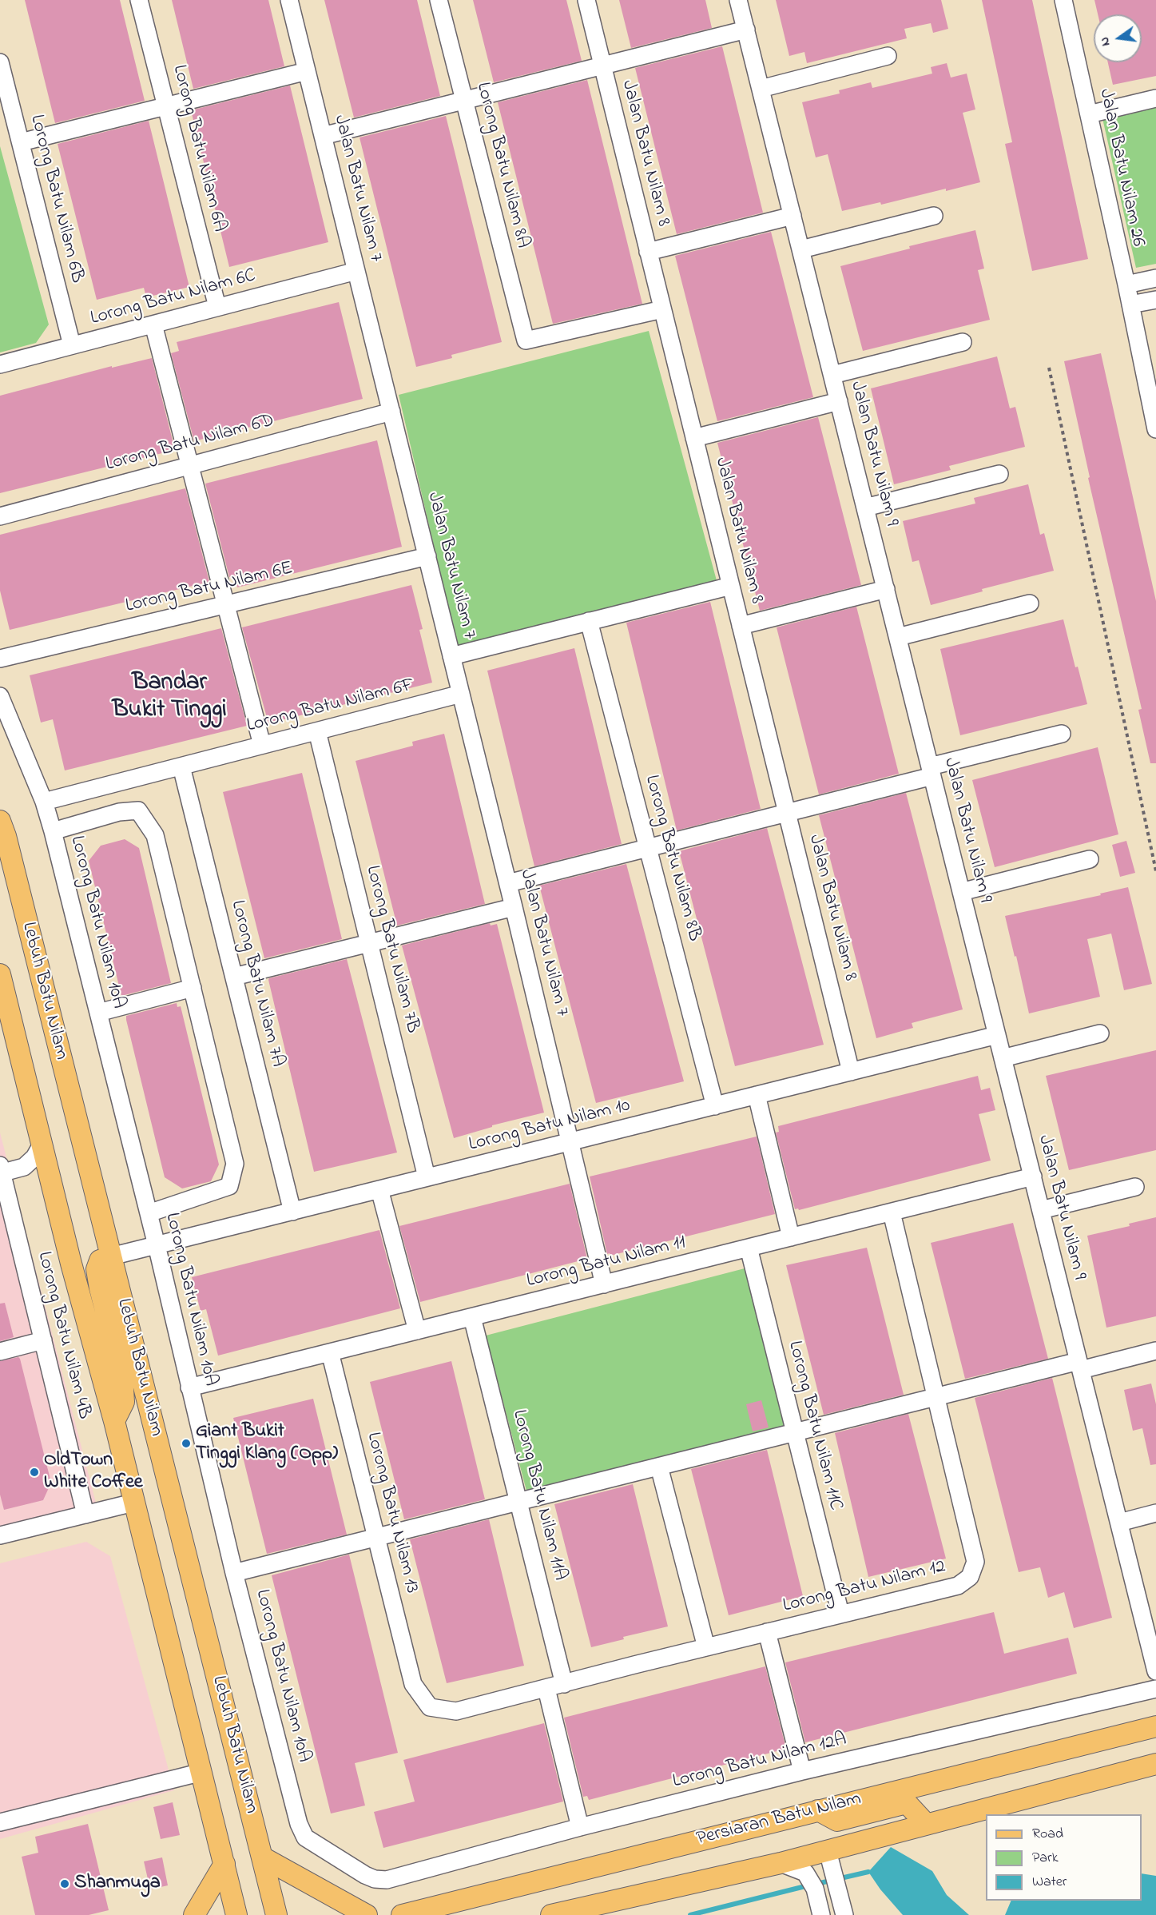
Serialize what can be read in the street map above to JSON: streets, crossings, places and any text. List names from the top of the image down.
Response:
{
  "streets": {
    "main road": ["Lebuh Batu Nilam", "Persiaran Batu Nilam"],
    "street": [
      "Lorong Batu Nilam 6A",
      "Jalan Batu Nilam 8",
      "Lorong Batu Nilam 8A",
      "Jalan Batu Nilam 26",
      "Jalan Batu Nilam 7",
      "Lorong Batu Nilam 6B",
      "Lorong Batu Nilam 6C",
      "Lorong Batu Nilam 6D",
      "Jalan Batu Nilam 9",
      "Lorong Batu Nilam 6E",
      "Lorong Batu Nilam 6F",
      "Lorong Batu Nilam 8B",
      "Lorong Batu Nilam 10A",
      "Lorong Batu Nilam 7B",
      "Lorong Batu Nilam 7A",
      "Lorong Batu Nilam 10",
      "Lorong Batu Nilam 11",
      "Lorong Batu Nilam 4B",
      "Lorong Batu Nilam 11C",
      "Lorong Batu Nilam 11A",
      "Lorong Batu Nilam 13",
      "Lorong Batu Nilam 12",
      "Lorong Batu Nilam 12A"
    ]
  },
  "crossings": [
    ["Lorong Batu Nilam 6A", "Lorong Batu Nilam 6C"],
    ["Jalan Batu Nilam 8", "Lorong Batu Nilam 8A"],
    ["Jalan Batu Nilam 8", "Lorong Batu Nilam 10"],
    ["Jalan Batu Nilam 7", "Lorong Batu Nilam 6C"],
    ["Jalan Batu Nilam 7", "Lorong Batu Nilam 6D"],
    ["Jalan Batu Nilam 7", "Lorong Batu Nilam 6E"],
    ["Jalan Batu Nilam 7", "Lorong Batu Nilam 6F"],
    ["Jalan Batu Nilam 7", "Lorong Batu Nilam 10"],
    ["Jalan Batu Nilam 7", "Lorong Batu Nilam 11"],
    ["Lorong Batu Nilam 6B", "Lorong Batu Nilam 6C"],
    ["Jalan Batu Nilam 9", "Lorong Batu Nilam 10"],
    ["Jalan Batu Nilam 9", "Lorong Batu Nilam 11"],
    ["Lorong Batu Nilam 6F", "Lorong Batu Nilam 10A"],
    ["Lorong Batu Nilam 6F", "Lorong Batu Nilam 7B"],
    ["Lorong Batu Nilam 6F", "Lorong Batu Nilam 7A"],
    ["Lorong Batu Nilam 8B", "Lorong Batu Nilam 10"],
    ["Lorong Batu Nilam 10A", "Lorong Batu Nilam 10"],
    ["Lorong Batu Nilam 10A", "Lorong Batu Nilam 11"],
    ["Lorong Batu Nilam 10A", "Lorong Batu Nilam 12A"],
    ["Lorong Batu Nilam 7B", "Lorong Batu Nilam 10"],
    ["Lorong Batu Nilam 7A", "Lorong Batu Nilam 10"],
    ["Lebuh Batu Nilam", "Lorong Batu Nilam 10"],
    ["Lorong Batu Nilam 11", "Lorong Batu Nilam 11C"],
    ["Lorong Batu Nilam 11", "Lorong Batu Nilam 11A"],
    ["Lorong Batu Nilam 11", "Lorong Batu Nilam 13"],
    ["Lorong Batu Nilam 11", "Lorong Batu Nilam 12"],
    ["Lorong Batu Nilam 11C", "Lorong Batu Nilam 12"],
    ["Lorong Batu Nilam 11A", "Lorong Batu Nilam 12"],
    ["Lorong Batu Nilam 13", "Lorong Batu Nilam 12"]
  ],
  "districts": ["Bandar Bukit Tinggi"],
  "places": ["Giant Bukit Tinggi Klang (Opp)", "OldTown White Coffee", "Shanmuga"],
  "legend": ["Road", "Park", "Water"],
  "north": "left"
}
